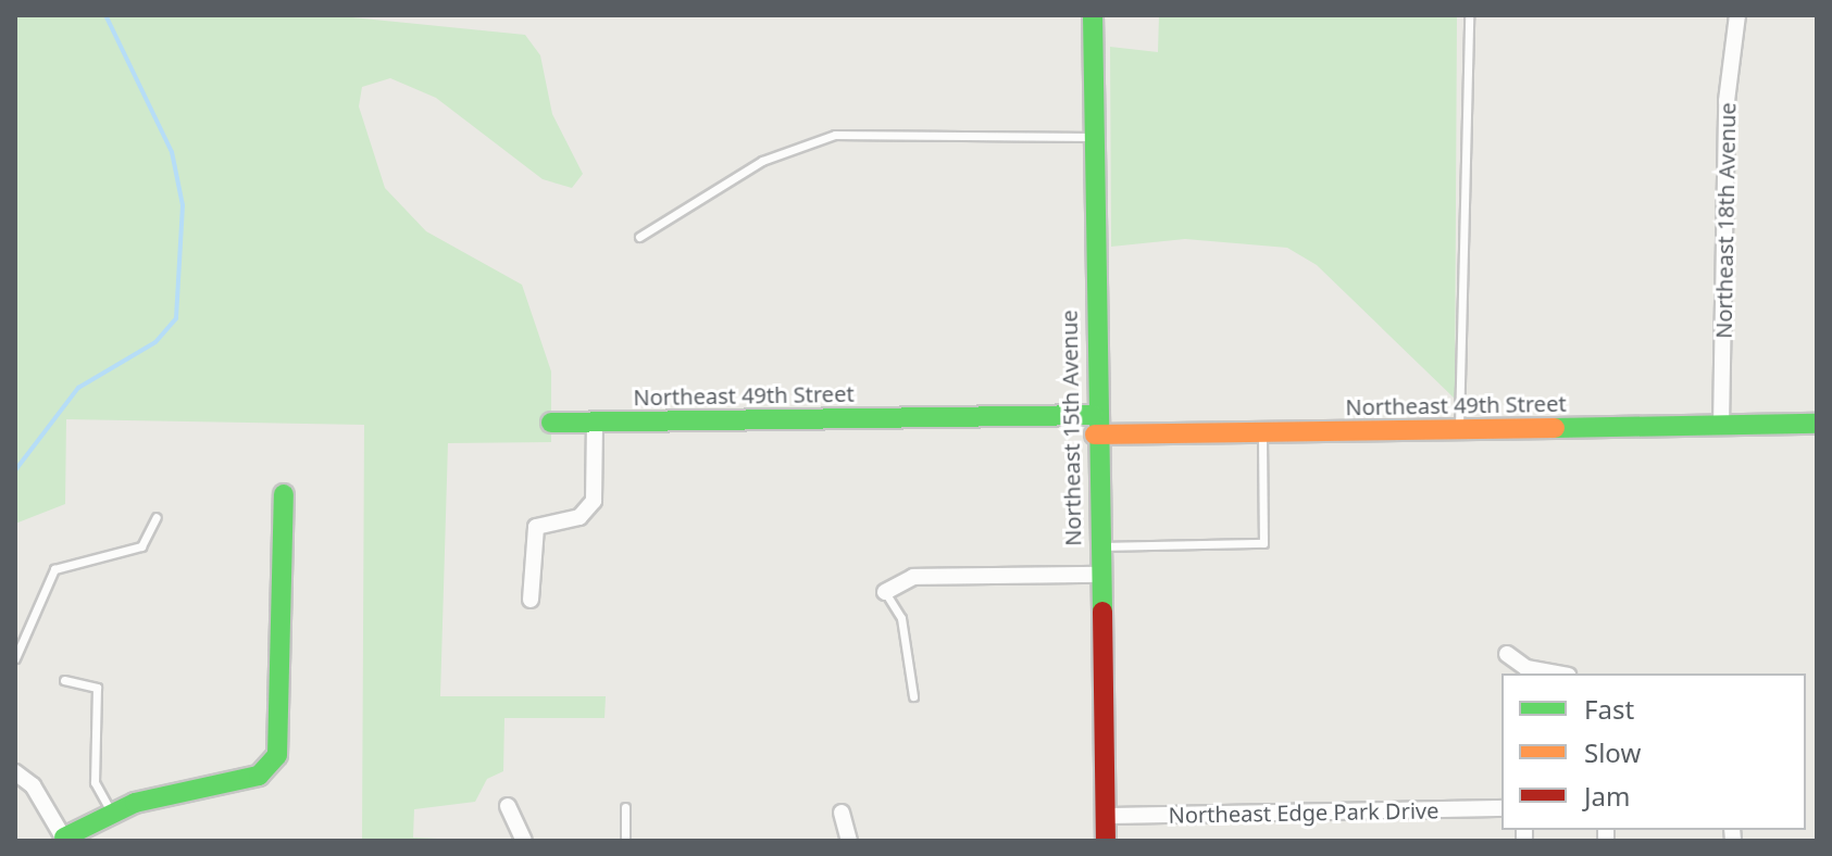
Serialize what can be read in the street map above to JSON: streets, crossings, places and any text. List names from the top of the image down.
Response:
{
  "streets": {
    "street": [
      "Northeast 18th Avenue",
      "Northeast 49th Street",
      "Northeast 15th Avenue",
      "Northeast Edge Park Drive"
    ]
  },
  "crossings": [
    ["Northeast 18th Avenue", "Northeast 49th Street"],
    ["Northeast 49th Street", "Northeast 15th Avenue"],
    ["Northeast 15th Avenue", "Northeast Edge Park Drive"]
  ],
  "legend": ["Fast", "Slow", "Jam"]
}
